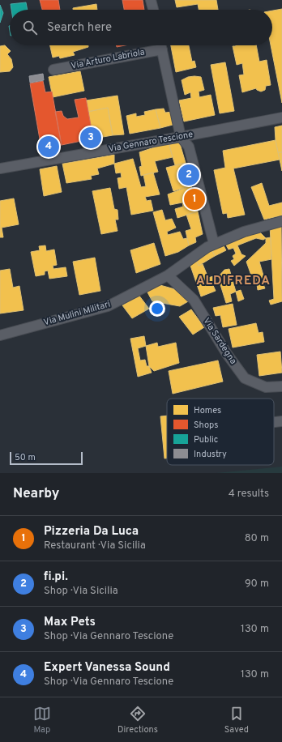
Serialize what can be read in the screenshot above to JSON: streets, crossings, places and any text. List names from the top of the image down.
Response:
{
  "streets": {
    "street": [
      "Via Arturo Labriola",
      "Via Gennaro Tescione",
      "Via Mulini Militari",
      "Via Sardegna"
    ]
  },
  "crossings": [
    ["Via Arturo Labriola", "Via Gennaro Tescione"],
    ["Via Mulini Militari", "Via Sardegna"]
  ],
  "districts": ["ALDIFREDA"],
  "legend": [
    "Homes",
    "Shops",
    "Public",
    "Industry"
  ],
  "scale_bar": "50 m",
  "page": {
    "search": "Search here",
    "pins": [
      "3",
      "4",
      "2",
      "1"
    ],
    "scale": "50 m",
    "heading": ["Nearby", "4 results"],
    "list": [
      {
        "mark": "1",
        "name": "Pizzeria Da Luca",
        "note": "Restaurant · Via Sicilia",
        "value": "80 m"
      },
      {
        "mark": "2",
        "name": "fi.pi.",
        "note": "Shop · Via Sicilia",
        "value": "90 m"
      },
      {
        "mark": "3",
        "name": "Max Pets",
        "note": "Shop · Via Gennaro Tescione",
        "value": "130 m"
      },
      {
        "mark": "4",
        "name": "Expert Vanessa Sound",
        "note": "Shop · Via Gennaro Tescione",
        "value": "130 m"
      }
    ],
    "nav": ["Map", "Directions", "Saved"]
  }
}
